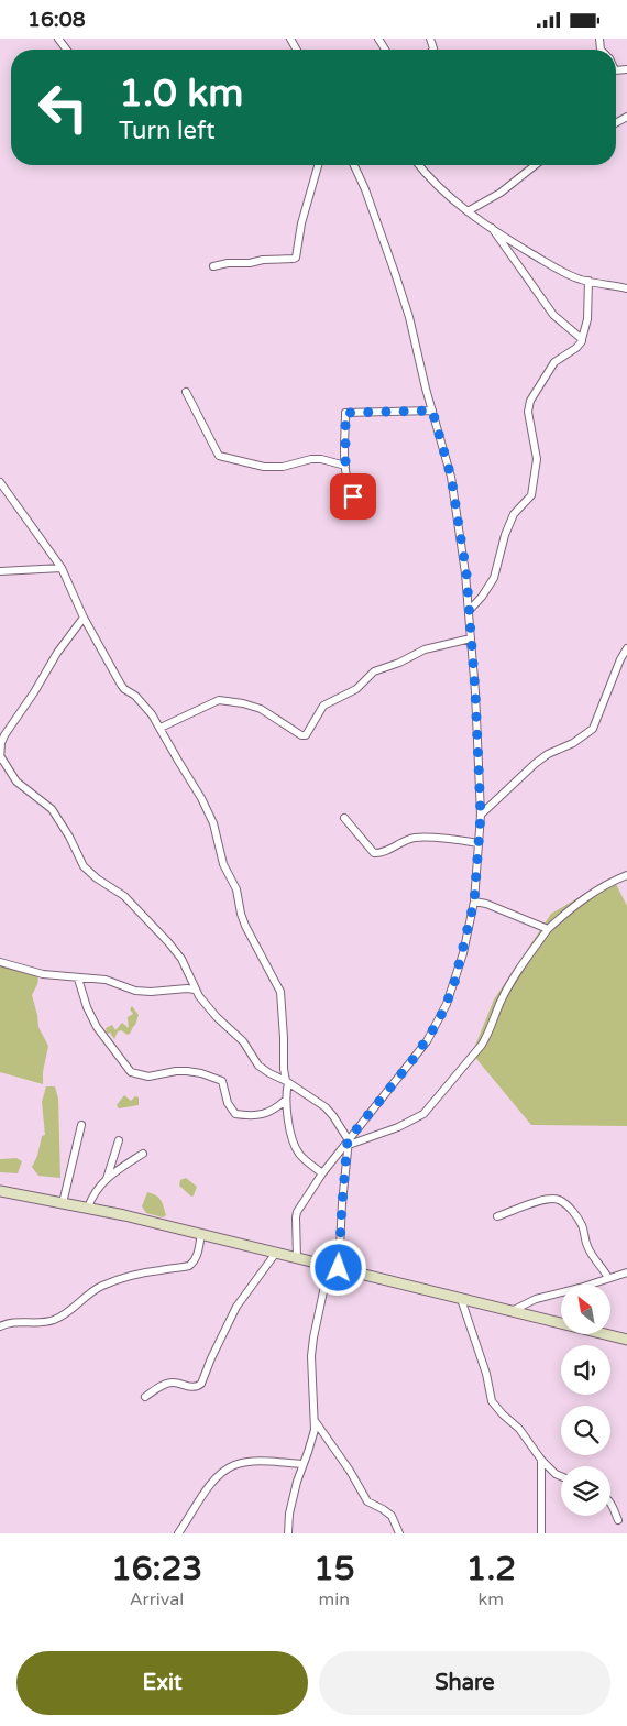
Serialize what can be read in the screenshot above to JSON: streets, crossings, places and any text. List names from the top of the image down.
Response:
{
  "north": "top left",
  "page": {
    "status": "16:08",
    "turn": ["1.0 km", "Turn left"],
    "eta": [
      "16:23",
      "Arrival",
      "15",
      "min",
      "1.2",
      "km"
    ],
    "buttons": ["Exit", "Share"]
  }
}
